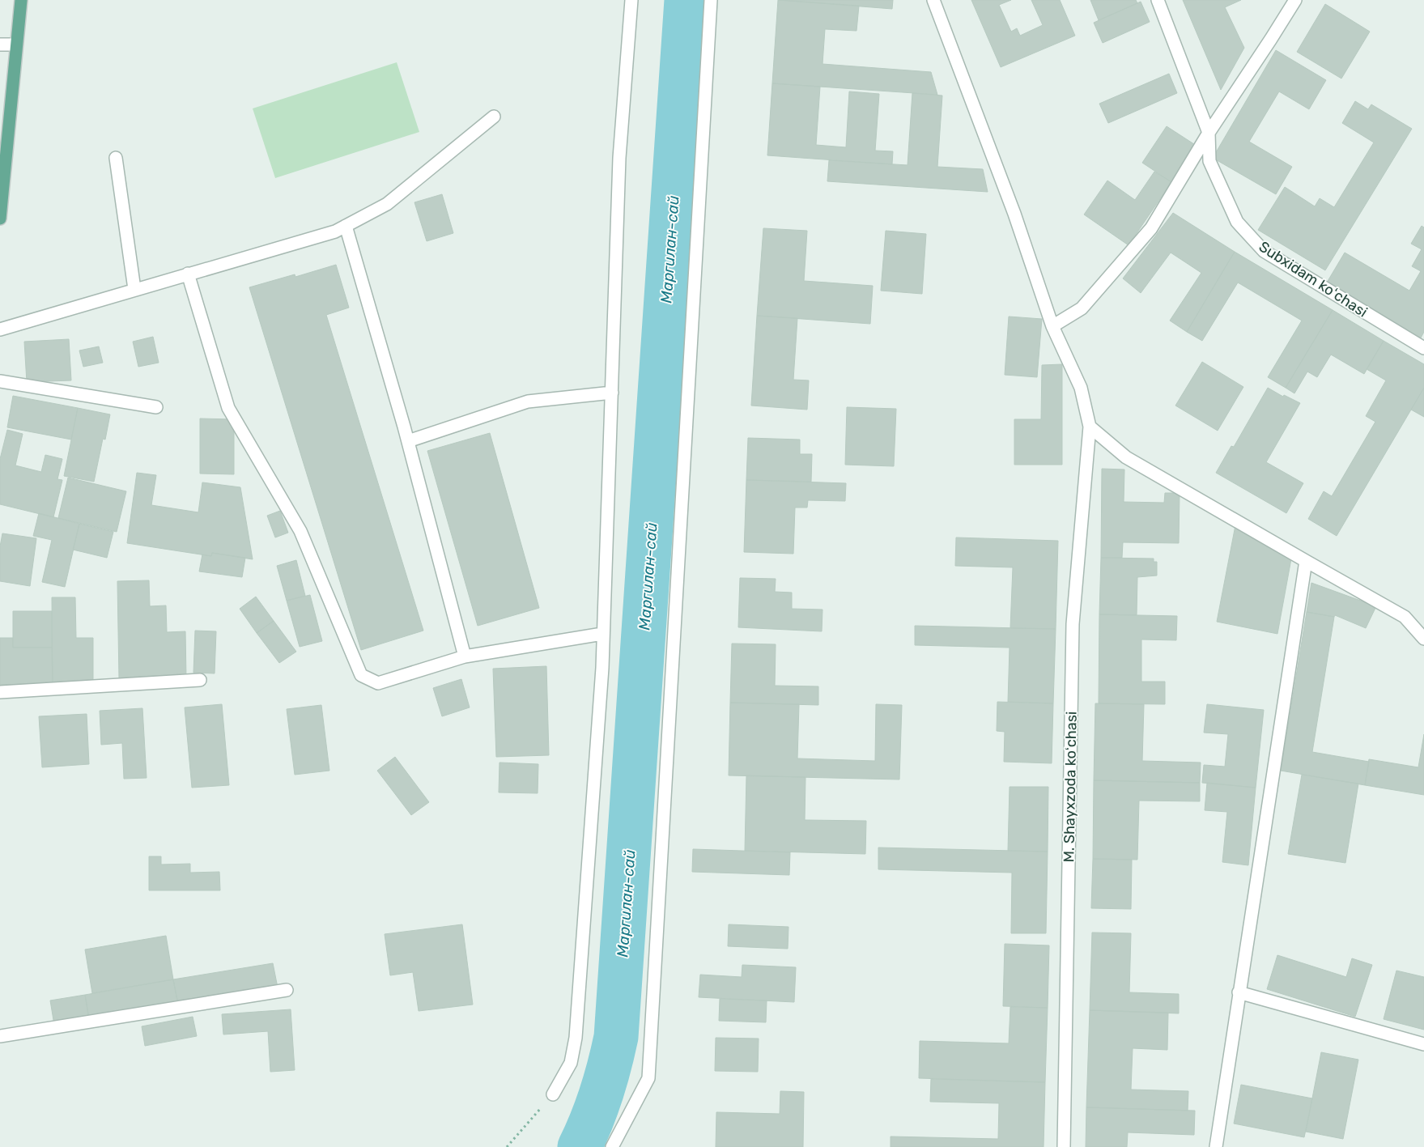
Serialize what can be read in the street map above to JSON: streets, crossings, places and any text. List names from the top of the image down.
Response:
{
  "streets": {
    "street": ["Subxidam koʻchasi", "M. Shayxzoda koʻchasi"]
  },
  "water": ["Маргилан-сай"]
}
